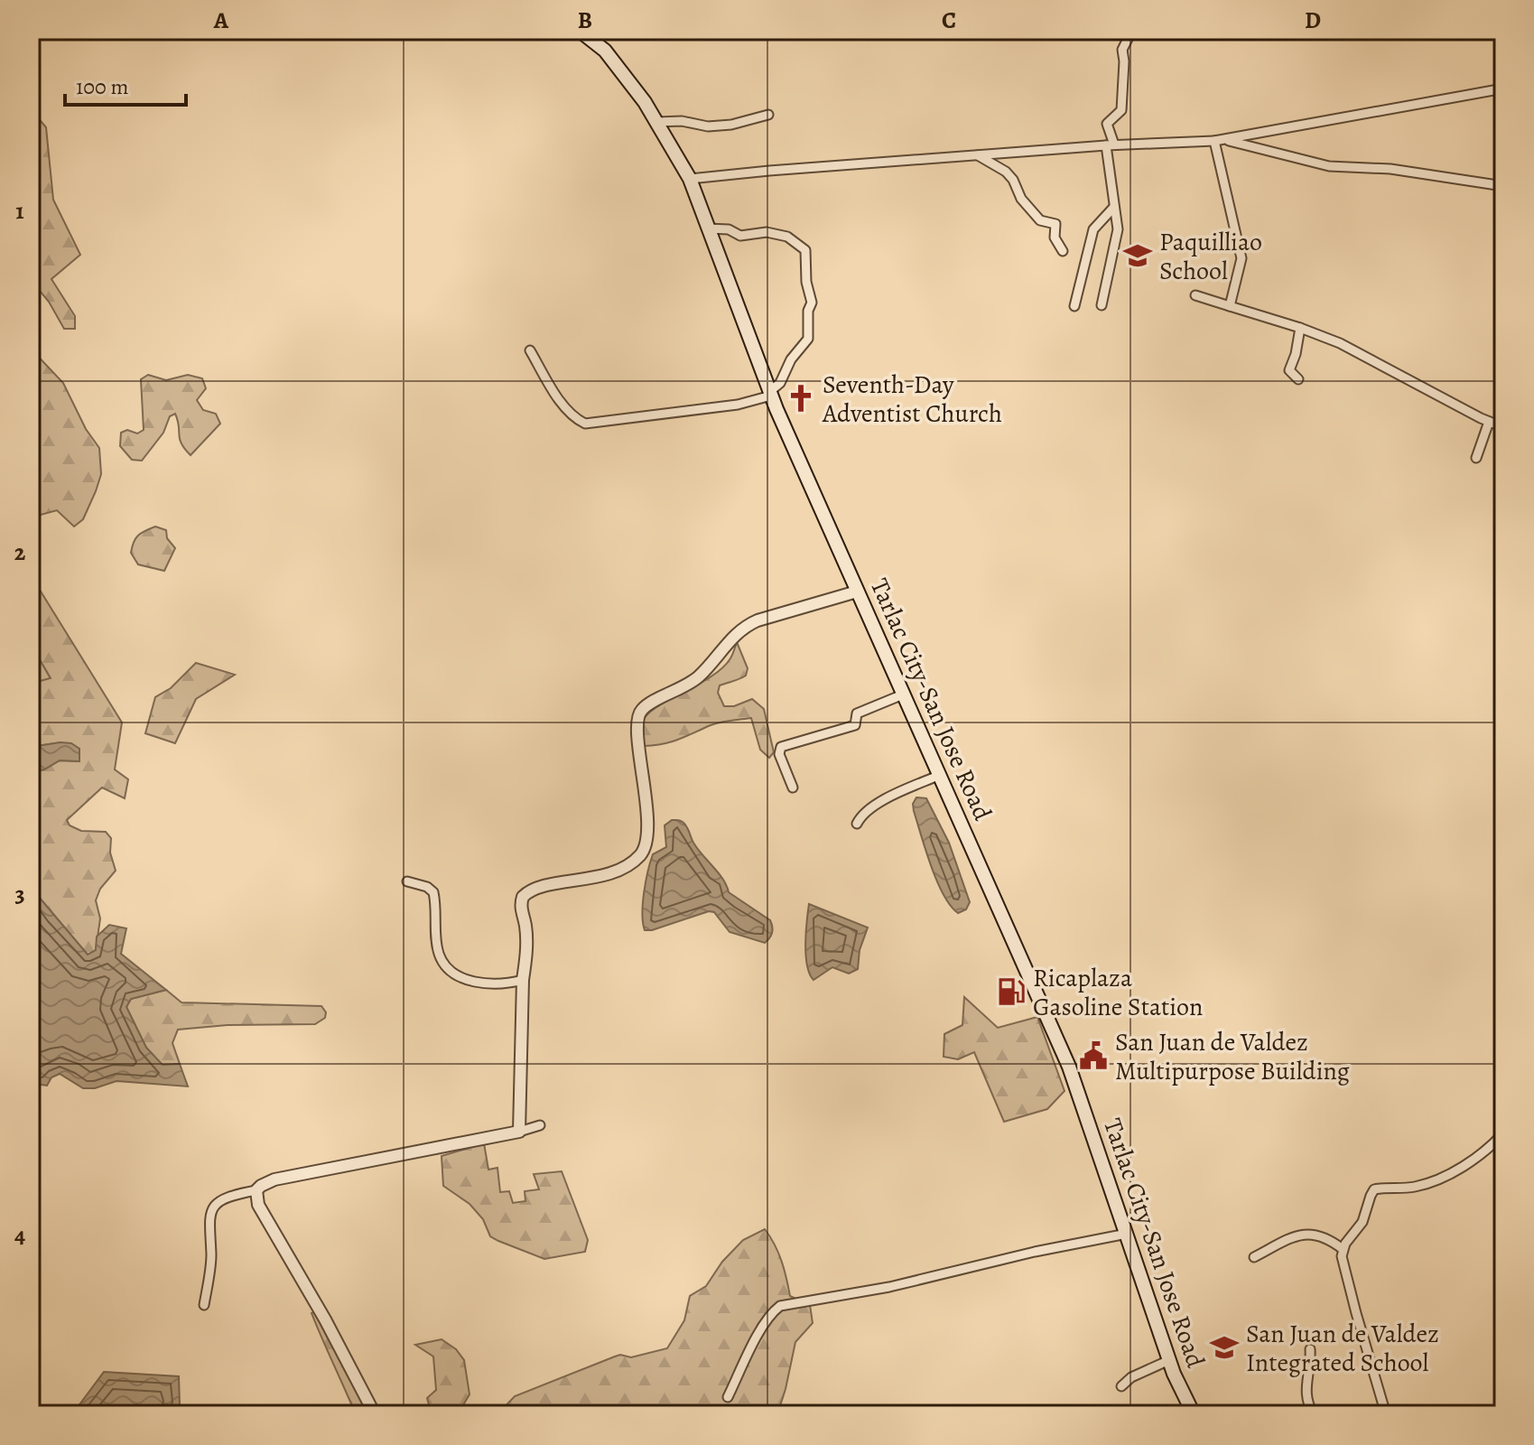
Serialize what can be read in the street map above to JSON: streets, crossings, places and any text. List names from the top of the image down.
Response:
{
  "streets": {
    "main road": ["Tarlac City-San Jose Road"]
  },
  "places": {
    "school or university": ["Paquilliao School", "San Juan de Valdez Integrated School"],
    "church": ["Seventh-Day Adventist Church"],
    "fuel station": ["Ricaplaza Gasoline Station"],
    "public building": ["San Juan de Valdez Multipurpose Building"]
  },
  "scale_bar": "100 m",
  "grid": {
    "columns": [
      "A",
      "B",
      "C",
      "D"
    ],
    "rows": [
      "1",
      "2",
      "3",
      "4"
    ]
  }
}
